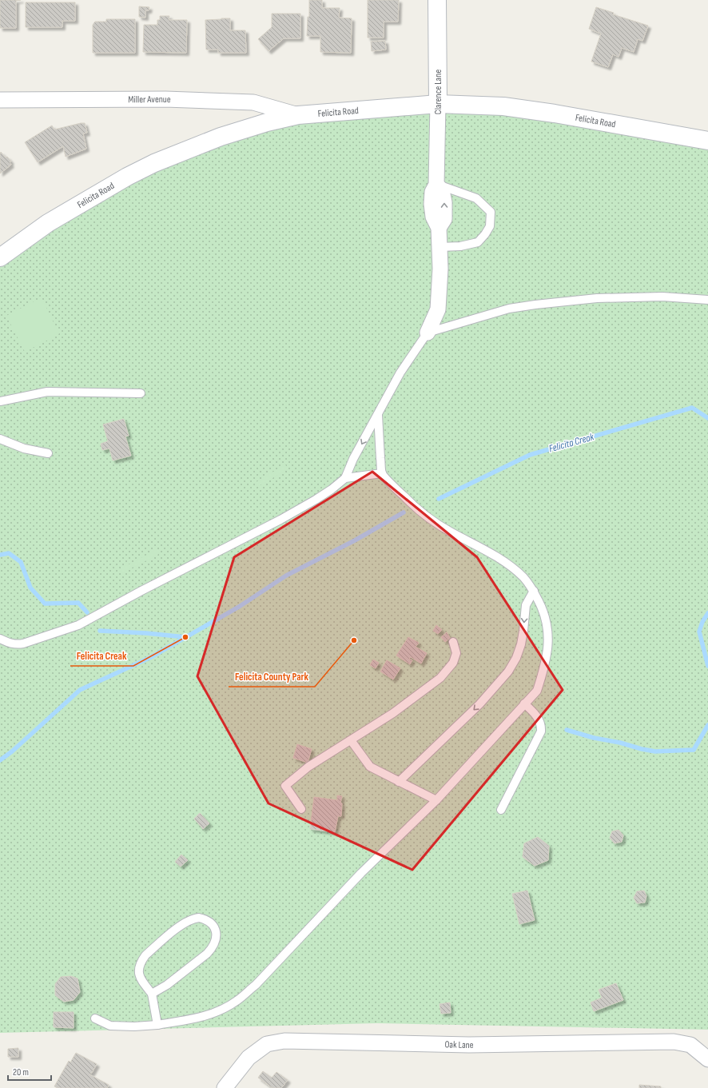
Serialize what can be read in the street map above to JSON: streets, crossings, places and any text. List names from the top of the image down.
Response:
{
  "streets": {
    "main road": ["Clarence Lane", "Felicita Road"],
    "street": ["Miller Avenue", "Oak Lane"]
  },
  "crossings": [
    ["Clarence Lane", "Felicita Road"],
    ["Miller Avenue", "Felicita Road"]
  ],
  "water": ["Felicita Creak"],
  "places": ["Felicita Creak", "Felicita County Park"],
  "scale_bar": "20 m"
}
